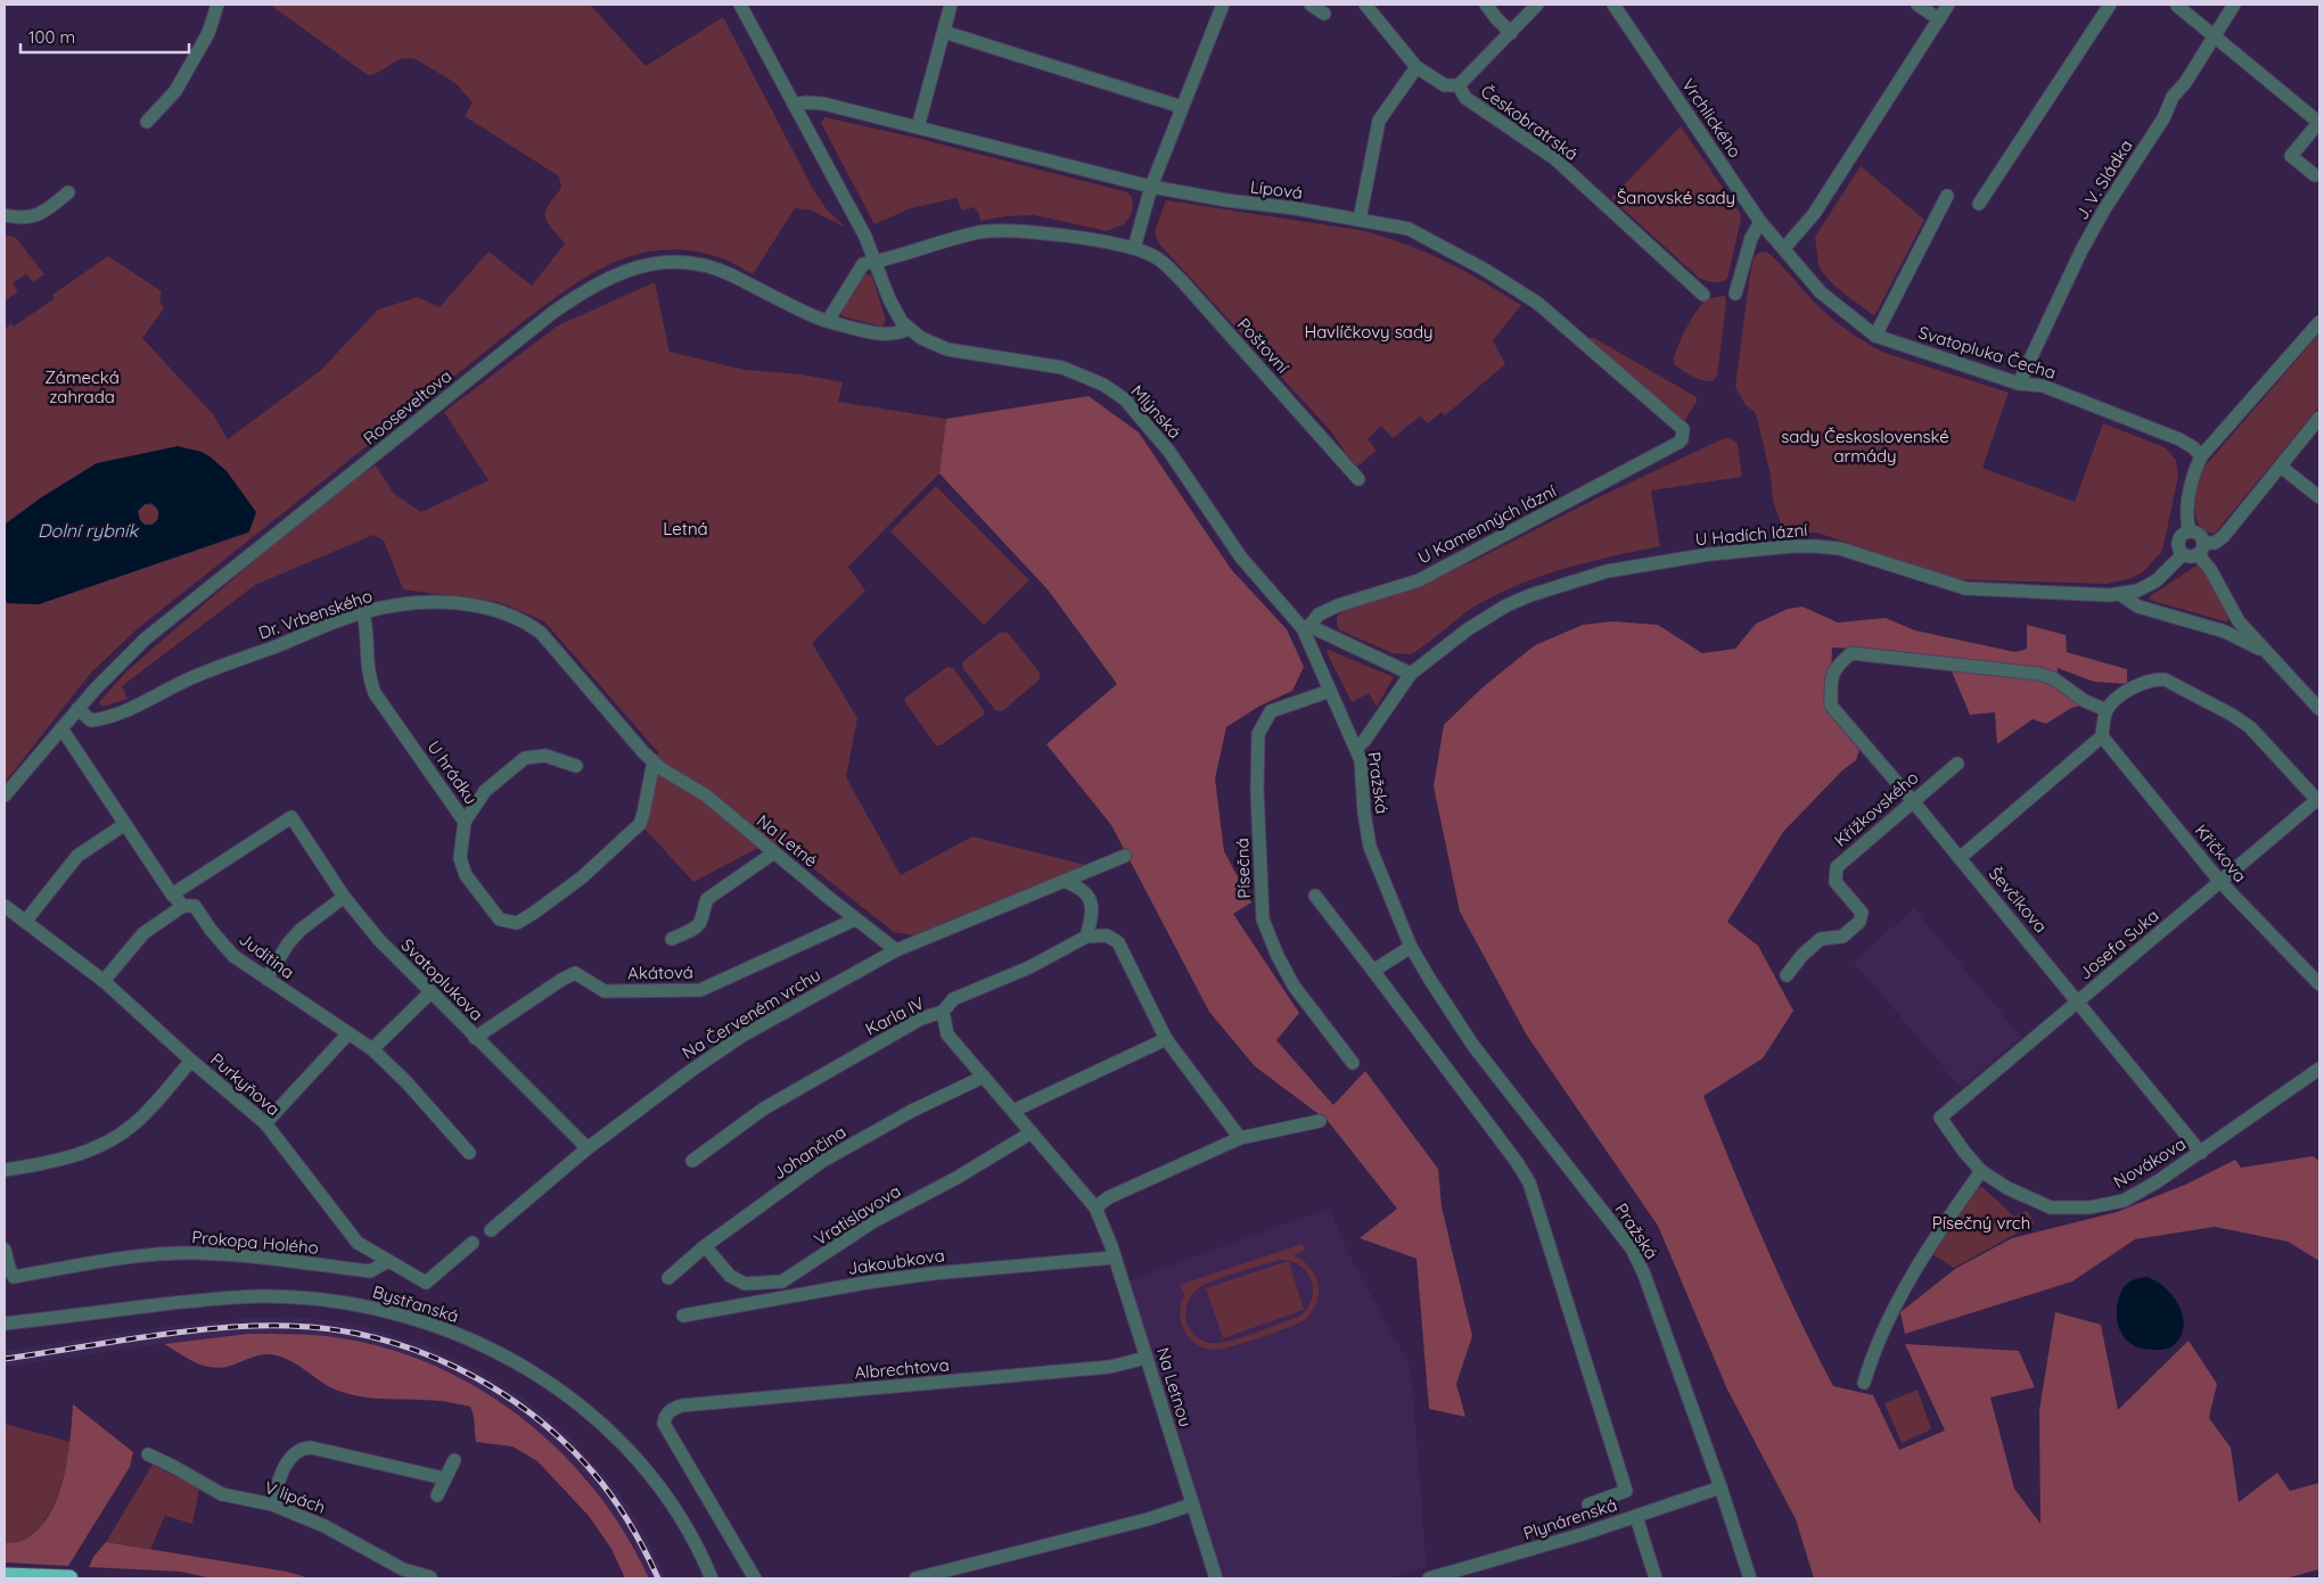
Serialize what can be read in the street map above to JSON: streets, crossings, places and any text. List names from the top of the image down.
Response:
{
  "streets": {
    "street": [
      "Vrchlického",
      "Českobratrská",
      "J. V. Sládka",
      "Lípová",
      "Poštovní",
      "Svatopluka Čecha",
      "Rooseveltova",
      "Mlýnská",
      "U Kamenných lázní",
      "U Hadích lázní",
      "Dr. Vrbenského",
      "U hrádku",
      "Pražská",
      "Křížkovského",
      "Na Letné",
      "Křičkova",
      "Písečná",
      "Ševčíkova",
      "Josefa Suka",
      "Juditina",
      "Akátová",
      "Svatoplukova",
      "Na Červeném vrchu",
      "Karla IV",
      "Purkyňova",
      "Johančina",
      "Novákova",
      "Vratislavova",
      "Prokopa Holého",
      "Jakoubkova",
      "Bystřanská",
      "Albrechtova",
      "Na Letnou",
      "V lipách",
      "Plynárenská"
    ]
  },
  "crossings": [
    ["Vrchlického", "Svatopluka Čecha"],
    ["J. V. Sládka", "Svatopluka Čecha"],
    ["Lípová", "U Kamenných lázní"],
    ["Poštovní", "Rooseveltova"],
    ["Rooseveltova", "Mlýnská"],
    ["Rooseveltova", "Dr. Vrbenského"],
    ["Rooseveltova", "Juditina"],
    ["Mlýnská", "U Kamenných lázní"],
    ["Mlýnská", "Pražská"],
    ["U Kamenných lázní", "Pražská"],
    ["U Hadích lázní", "Pražská"],
    ["Dr. Vrbenského", "U hrádku"],
    ["Dr. Vrbenského", "Na Letné"],
    ["U hrádku", "Na Letné"],
    ["Pražská", "Písečná"],
    ["Pražská", "Plynárenská"],
    ["Křížkovského", "Ševčíkova"],
    ["Na Letné", "Akátová"],
    ["Na Letné", "Na Červeném vrchu"],
    ["Křičkova", "Josefa Suka"],
    ["Ševčíkova", "Josefa Suka"],
    ["Ševčíkova", "Novákova"],
    ["Josefa Suka", "Novákova"],
    ["Juditina", "Svatoplukova"],
    ["Akátová", "Svatoplukova"],
    ["Svatoplukova", "Na Červeném vrchu"],
    ["Karla IV", "Na Letnou"],
    ["Purkyňova", "Prokopa Holého"],
    ["Johančina", "Vratislavova"],
    ["Johančina", "Na Letnou"],
    ["Vratislavova", "Na Letnou"],
    ["Jakoubkova", "Na Letnou"],
    ["Albrechtova", "Na Letnou"]
  ],
  "water": ["Dolní rybník"],
  "parks": [
    "Šanovské sady",
    "Havlíčkovy sady",
    "Zámecká zahrada",
    "sady Československé armády",
    "Letná",
    "Písečný vrch"
  ],
  "scale_bar": "100 m"
}
